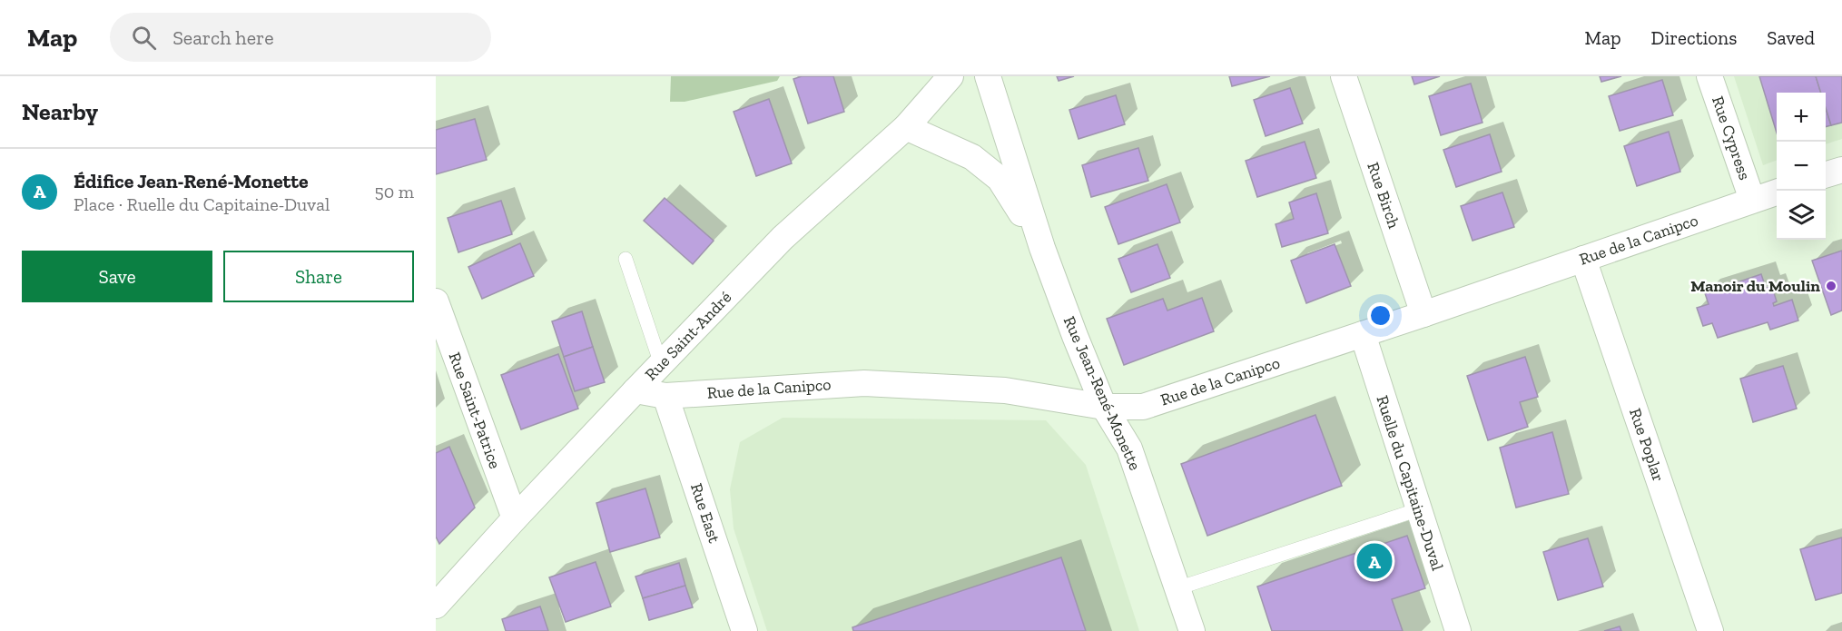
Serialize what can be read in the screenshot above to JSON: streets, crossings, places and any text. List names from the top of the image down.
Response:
{
  "streets": {
    "street": [
      "Rue Cypress",
      "Rue Birch",
      "Rue de la Canipco",
      "Rue Saint-André",
      "Rue Jean-René-Monette",
      "Rue Saint-Patrice",
      "Rue Poplar",
      "Ruelle du Capitaine-Duval",
      "Rue East"
    ]
  },
  "crossings": [
    ["Rue Cypress", "Rue de la Canipco"],
    ["Rue Birch", "Rue de la Canipco"],
    ["Rue de la Canipco", "Rue Saint-André"],
    ["Rue de la Canipco", "Rue Jean-René-Monette"],
    ["Rue de la Canipco", "Rue Poplar"],
    ["Rue de la Canipco", "Ruelle du Capitaine-Duval"],
    ["Rue de la Canipco", "Rue East"],
    ["Rue Saint-André", "Rue Jean-René-Monette"],
    ["Rue Saint-André", "Rue Saint-Patrice"]
  ],
  "places": ["Manoir du Moulin"],
  "page": {
    "header": "Map",
    "search": "Search here",
    "nav": ["Map", "Directions", "Saved"],
    "heading": "Nearby",
    "map_buttons": ["+", "−"],
    "list": [
      {
        "mark": "A",
        "name": "Édifice Jean-René-Monette",
        "note": "Place · Ruelle du Capitaine-Duval",
        "value": "50 m"
      }
    ],
    "buttons": ["Save", "Share"],
    "pins": "A"
  }
}
